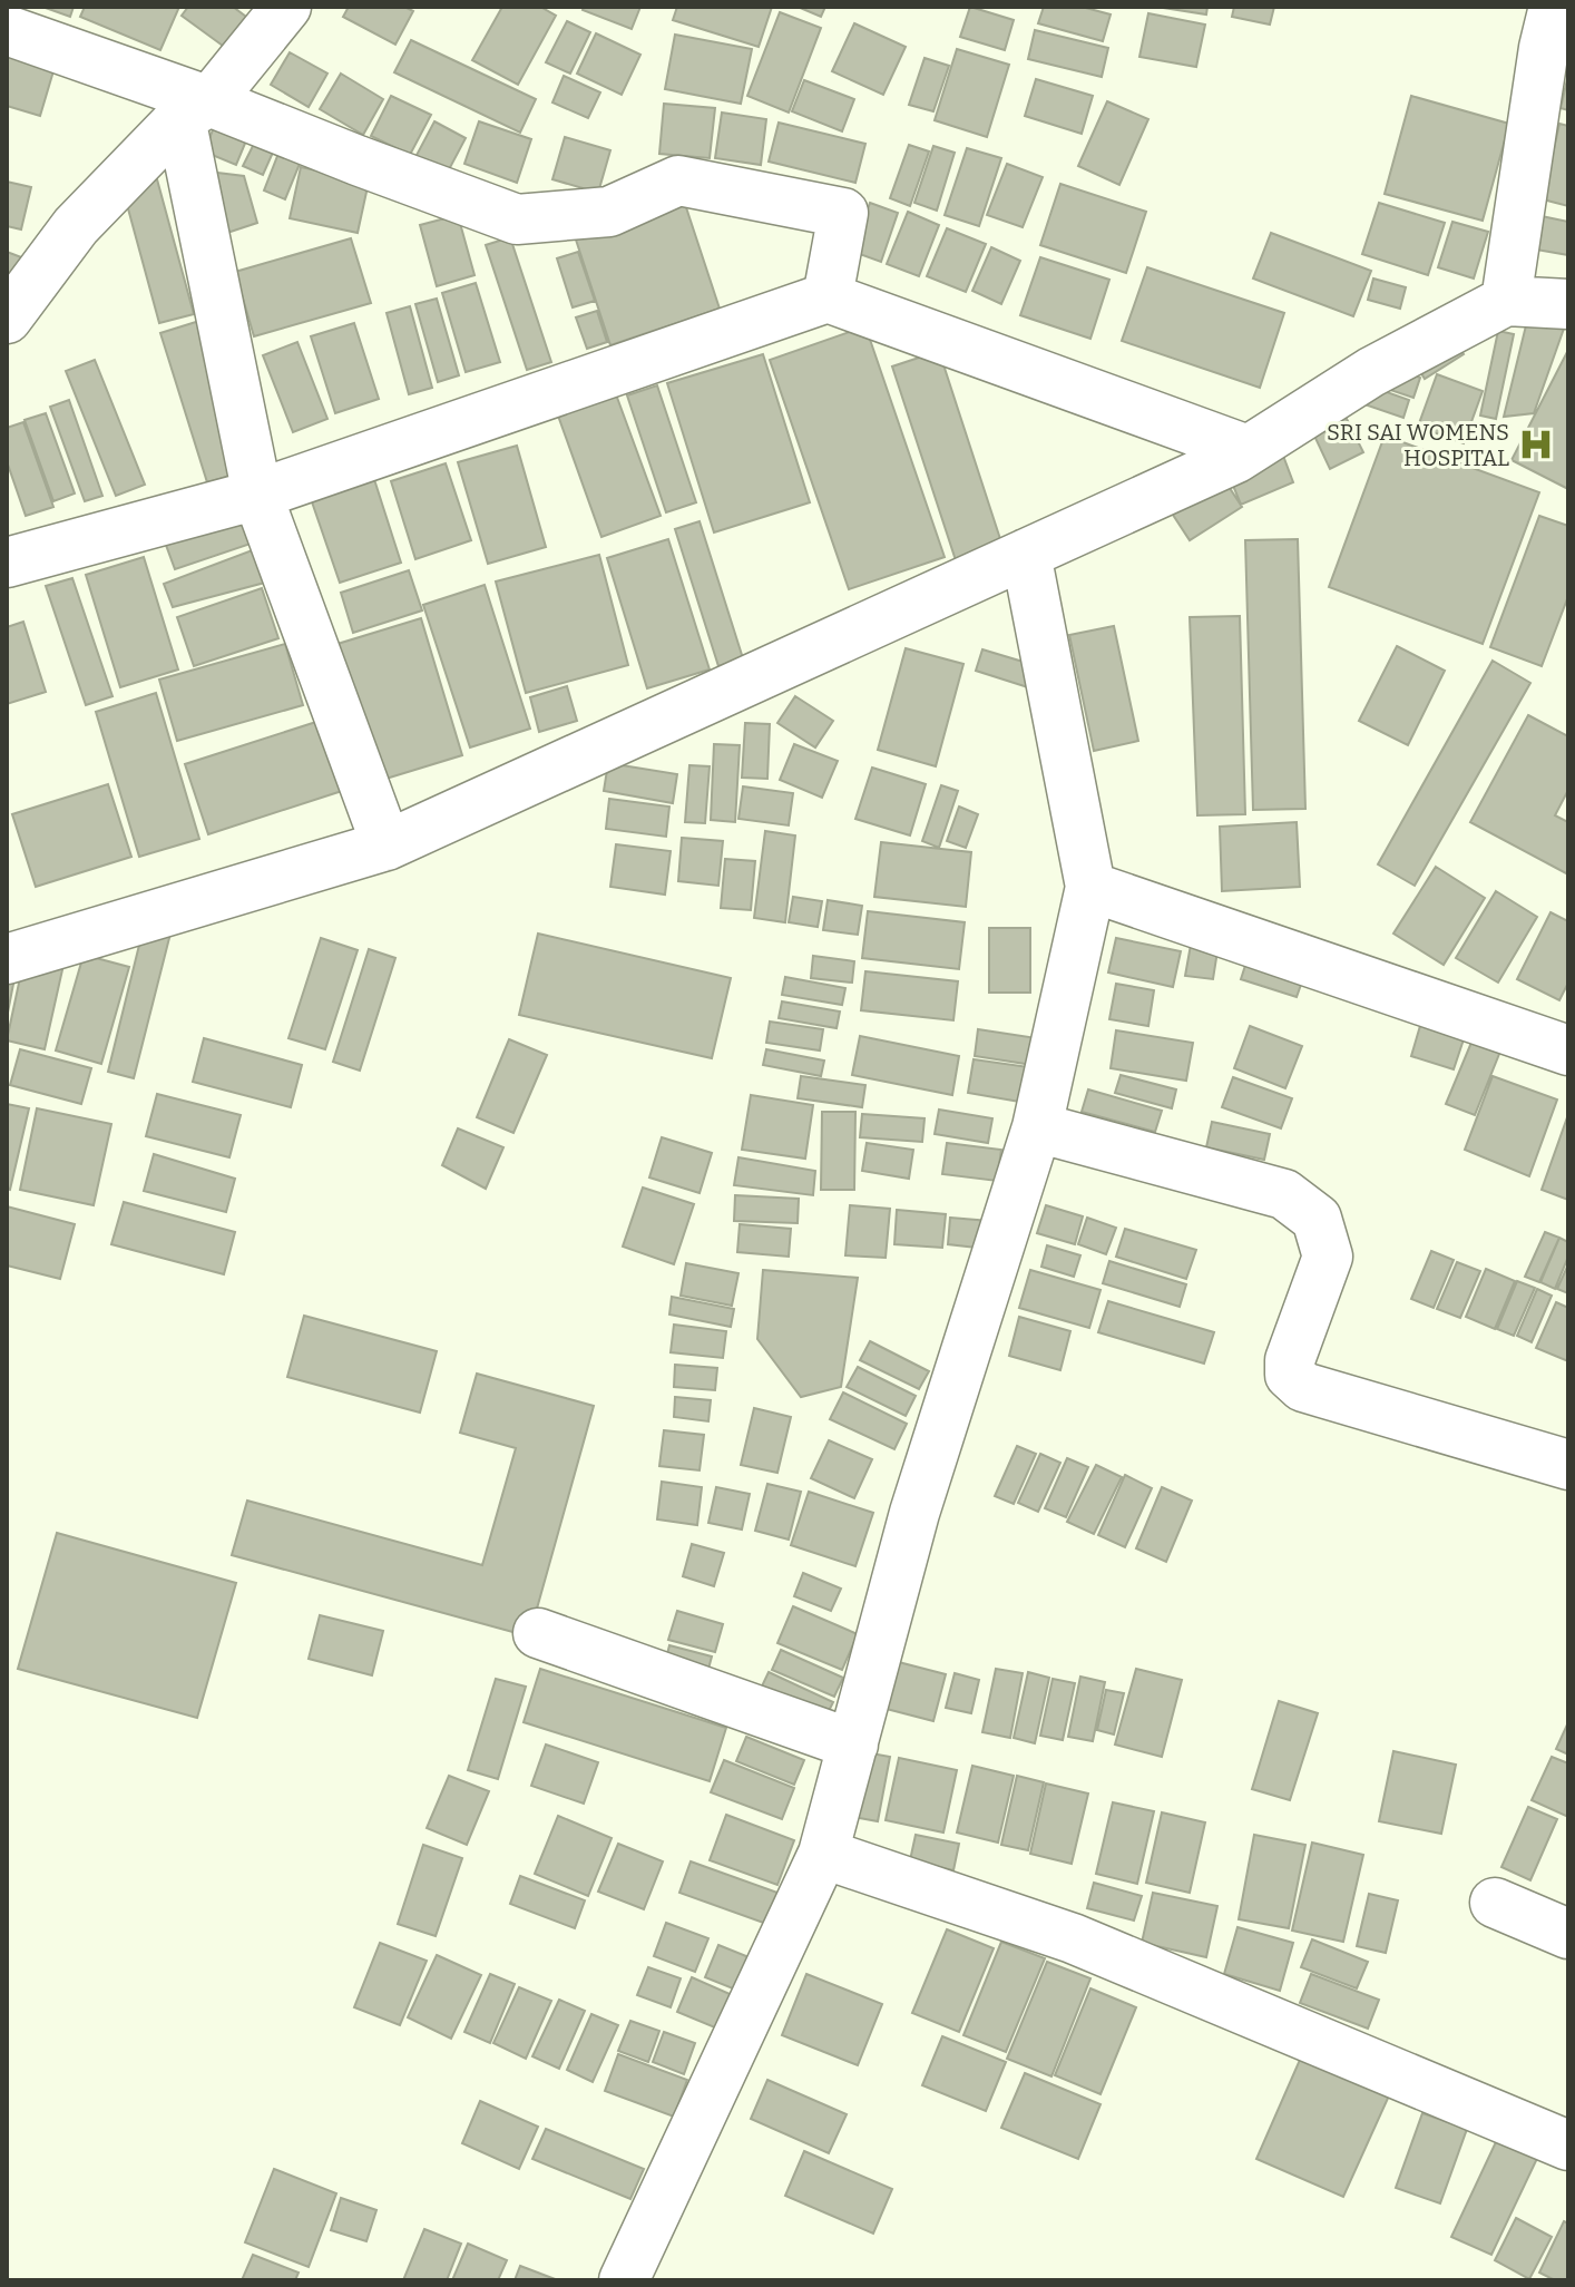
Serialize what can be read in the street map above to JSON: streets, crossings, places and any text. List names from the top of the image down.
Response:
{
  "places": {
    "hospital": ["SRI SAI WOMENS HOSPITAL"]
  }
}
